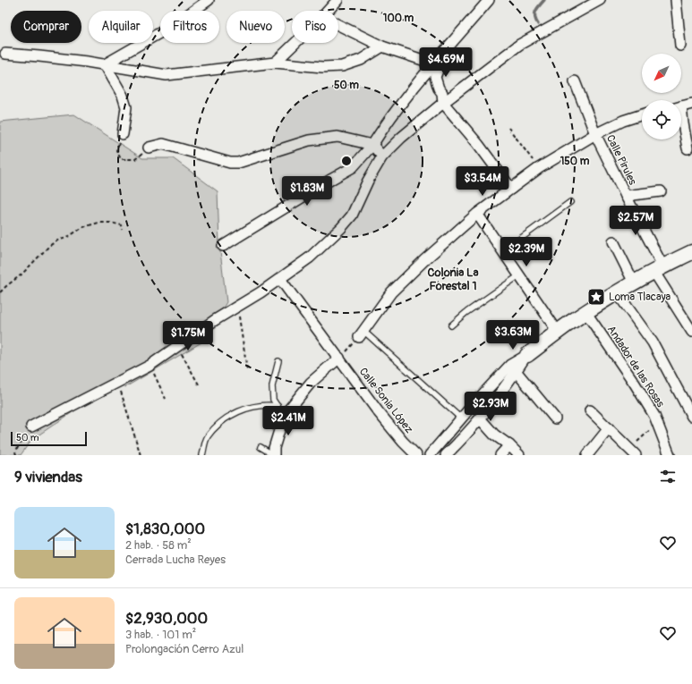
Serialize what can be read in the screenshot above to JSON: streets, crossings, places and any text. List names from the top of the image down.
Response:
{
  "streets": {
    "street": ["Calle Pirules", "Andador de las Rosas", "Calle Sonia López"]
  },
  "districts": ["Colonia La Forestal 1"],
  "places": {
    "place": ["Loma Tlacaya"]
  },
  "scale_bar": "50 m",
  "north": "bottom left",
  "page": {
    "chip": [
      "Comprar",
      "Alquilar",
      "Filtros",
      "Nuevo",
      "Piso"
    ],
    "price": [
      "$4.69M",
      "$3.54M",
      "$1.83M",
      "$2.57M",
      "$2.39M",
      "$3.63M",
      "$1.75M",
      "$2.93M",
      "$2.41M"
    ],
    "scale": "50 m",
    "heading": "9 viviendas",
    "list": [
      {
        "name": "$1,830,000",
        "note": "2 hab. · 58 m² · Cerrada Lucha Reyes"
      },
      {
        "name": "$2,930,000",
        "note": "3 hab. · 101 m² · Prolongación Cerro Azul"
      }
    ]
  },
  "rings": ["100 m", "50 m", "150 m"]
}
